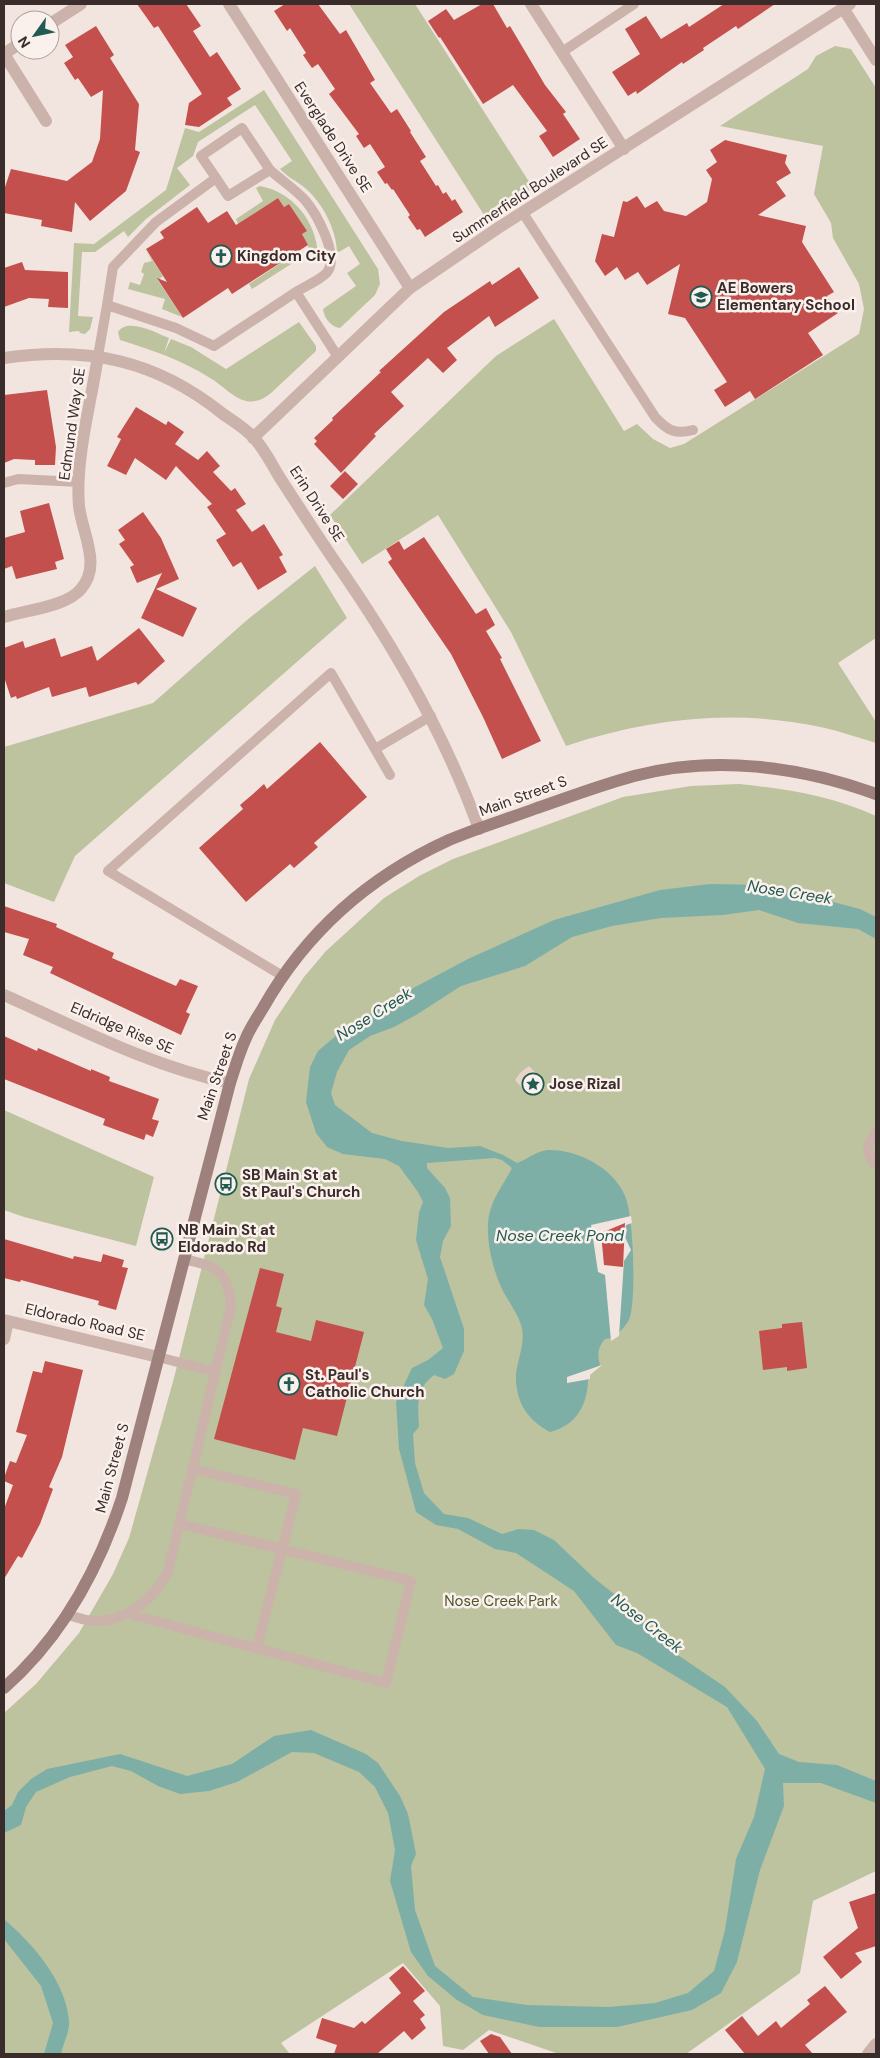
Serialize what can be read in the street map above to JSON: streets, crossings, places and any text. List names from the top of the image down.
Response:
{
  "streets": {
    "main road": ["Main Street S"],
    "street": [
      "Everglade Drive SE",
      "Summerfield Boulevard SE",
      "Edmund Way SE",
      "Erin Drive SE",
      "Eldridge Rise SE",
      "Eldorado Road SE"
    ]
  },
  "crossings": [
    ["Everglade Drive SE", "Summerfield Boulevard SE"],
    ["Summerfield Boulevard SE", "Erin Drive SE"],
    ["Edmund Way SE", "Erin Drive SE"],
    ["Erin Drive SE", "Main Street S"],
    ["Main Street S", "Eldridge Rise SE"],
    ["Main Street S", "Eldorado Road SE"]
  ],
  "water": ["Nose Creek", "Nose Creek Pond"],
  "parks": ["Nose Creek Park"],
  "places": {
    "church": ["Kingdom City", "St. Paul's Catholic Church"],
    "school or university": ["AE Bowers Elementary School"],
    "place": ["Jose Rizal"],
    "bus stop": ["SB Main St at St Paul's Church", "NB Main St at Eldorado Rd"]
  },
  "north": "bottom left"
}
